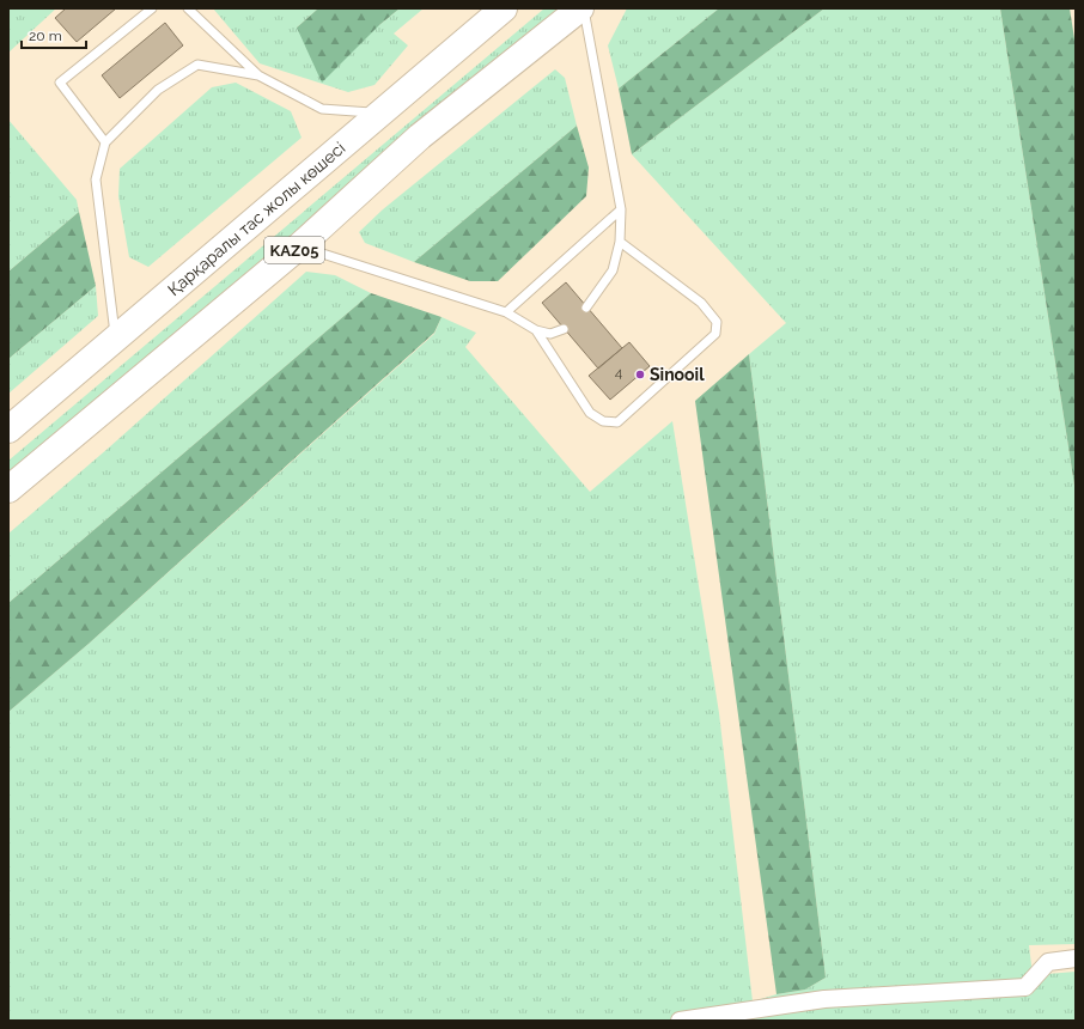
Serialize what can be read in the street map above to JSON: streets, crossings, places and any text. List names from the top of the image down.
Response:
{
  "streets": {
    "main road": ["Қарқаралы тас жолы көшесі", "KАZ05"]
  },
  "places": ["Sinooil"],
  "house_numbers": ["4"],
  "scale_bar": "20 m"
}
